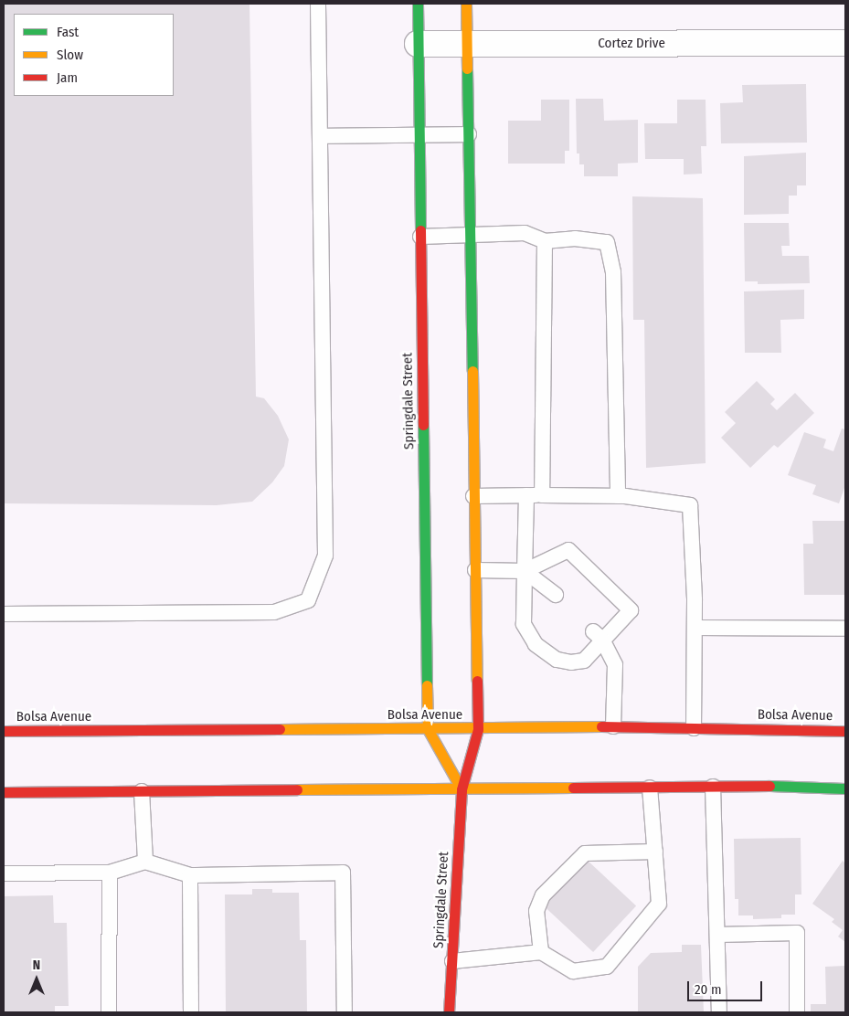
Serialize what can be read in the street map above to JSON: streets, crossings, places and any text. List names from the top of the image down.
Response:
{
  "streets": {
    "main road": ["Springdale Street", "Bolsa Avenue"],
    "street": ["Cortez Drive"]
  },
  "crossings": [
    ["Cortez Drive", "Springdale Street"],
    ["Springdale Street", "Bolsa Avenue"]
  ],
  "legend": ["Fast", "Slow", "Jam"],
  "scale_bar": "20 m",
  "north": "top"
}
